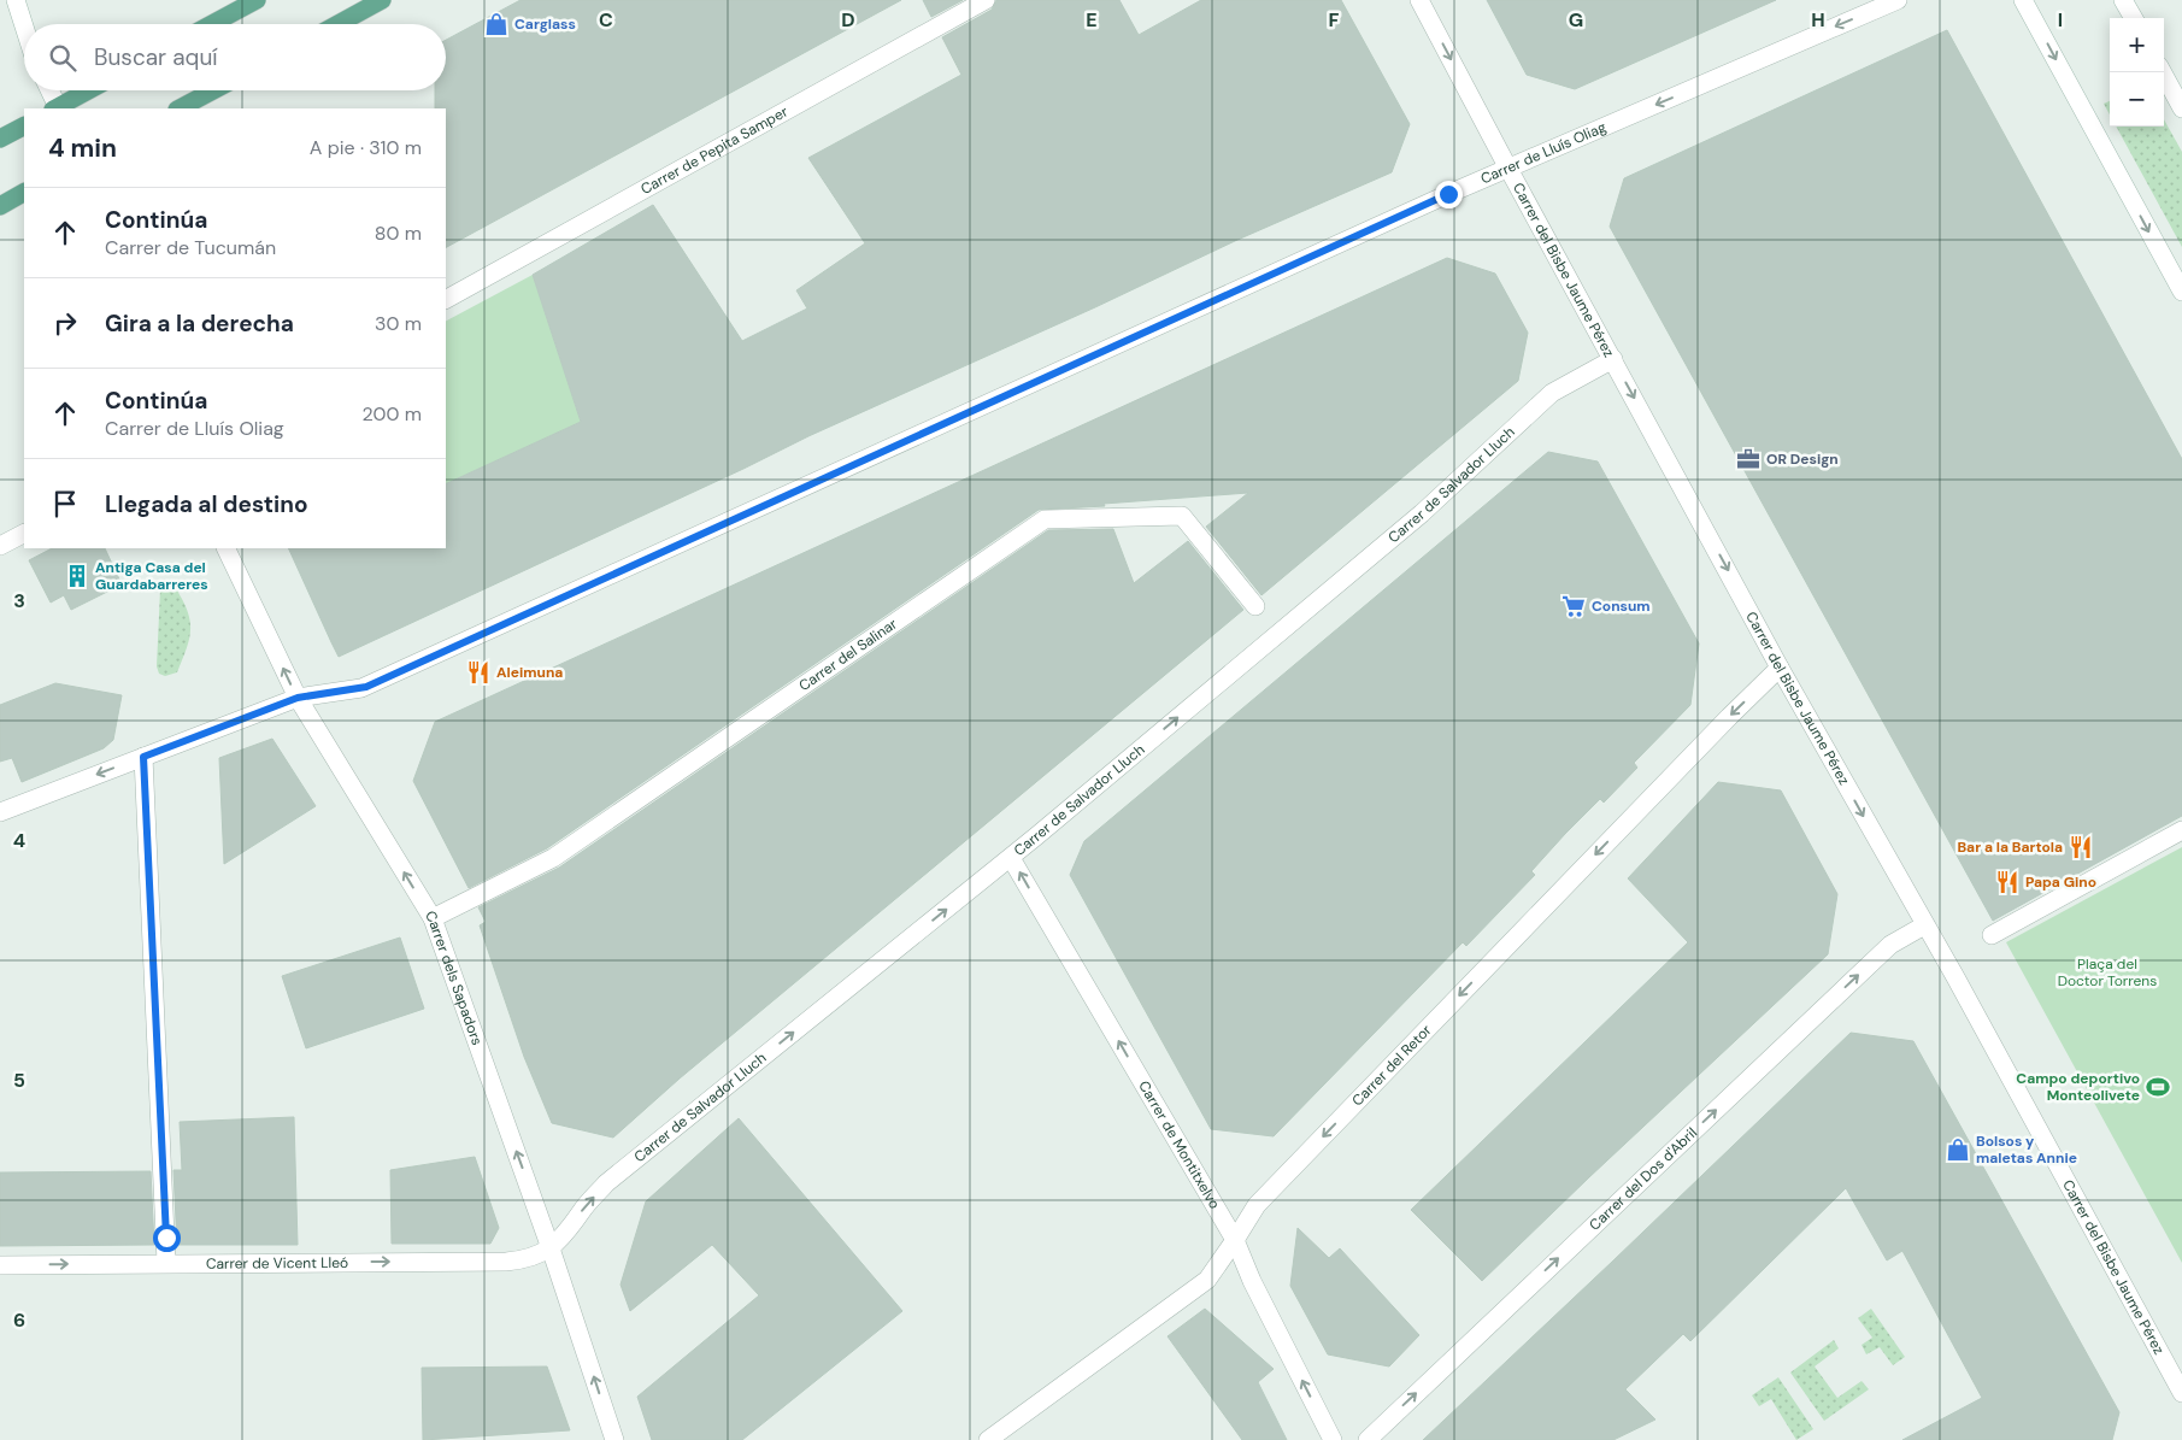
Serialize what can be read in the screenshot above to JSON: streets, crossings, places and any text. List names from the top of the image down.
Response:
{
  "streets": {
    "street": [
      "Carrer de Pepita Samper",
      "Carrer de Lluís Oliag",
      "Carrer del Bisbe Jaume Pérez",
      "Carrer de Salvador Lluch",
      "Carrer del Salinar",
      "Carrer dels Sapadors",
      "Carrer del Retor",
      "Carrer de Montitxelvo",
      "Carrer del Dos d'Abril",
      "Carrer de Vicent Lleó"
    ]
  },
  "crossings": [
    ["Carrer de Lluís Oliag", "Carrer del Bisbe Jaume Pérez"],
    ["Carrer de Lluís Oliag", "Carrer dels Sapadors"],
    ["Carrer del Bisbe Jaume Pérez", "Carrer de Salvador Lluch"],
    ["Carrer del Bisbe Jaume Pérez", "Carrer del Retor"],
    ["Carrer del Bisbe Jaume Pérez", "Carrer del Dos d'Abril"],
    ["Carrer de Salvador Lluch", "Carrer dels Sapadors"],
    ["Carrer de Salvador Lluch", "Carrer de Montitxelvo"],
    ["Carrer de Salvador Lluch", "Carrer de Vicent Lleó"],
    ["Carrer del Salinar", "Carrer dels Sapadors"],
    ["Carrer dels Sapadors", "Carrer de Vicent Lleó"],
    ["Carrer del Retor", "Carrer de Montitxelvo"]
  ],
  "one_way": [
    "Carrer del Bisbe Jaume Pérez",
    "Carrer de Salvador Lluch",
    "Carrer dels Sapadors",
    "Carrer del Retor",
    "Carrer de Montitxelvo",
    "Carrer del Dos d'Abril",
    "Carrer de Vicent Lleó"
  ],
  "parks": ["Plaça del Doctor Torrens"],
  "places": {
    "shop": ["Carglass", "Bolsos y maletas Annie"],
    "office": ["OR Design"],
    "building": ["Antiga Casa del Guardabarreres"],
    "supermarket": ["Consum"],
    "restaurant": ["Aleimuna", "Bar a la Bartola", "Papa Gino"],
    "sports": ["Campo deportivo Monteolivete"]
  },
  "page": {
    "map_buttons": ["+", "−"],
    "search": "Buscar aquí",
    "heading": ["4 min", "A pie · 310 m"],
    "list": [
      ["Continúa", "Carrer de Tucumán", "80 m"],
      ["Gira a la derecha", "30 m"],
      ["Continúa", "Carrer de Lluís Oliag", "200 m"],
      "Llegada al destino"
    ]
  },
  "grid": {
    "columns": [
      "C",
      "D",
      "E",
      "F",
      "G",
      "H",
      "I"
    ],
    "rows": [
      "3",
      "4",
      "5",
      "6"
    ]
  }
}
